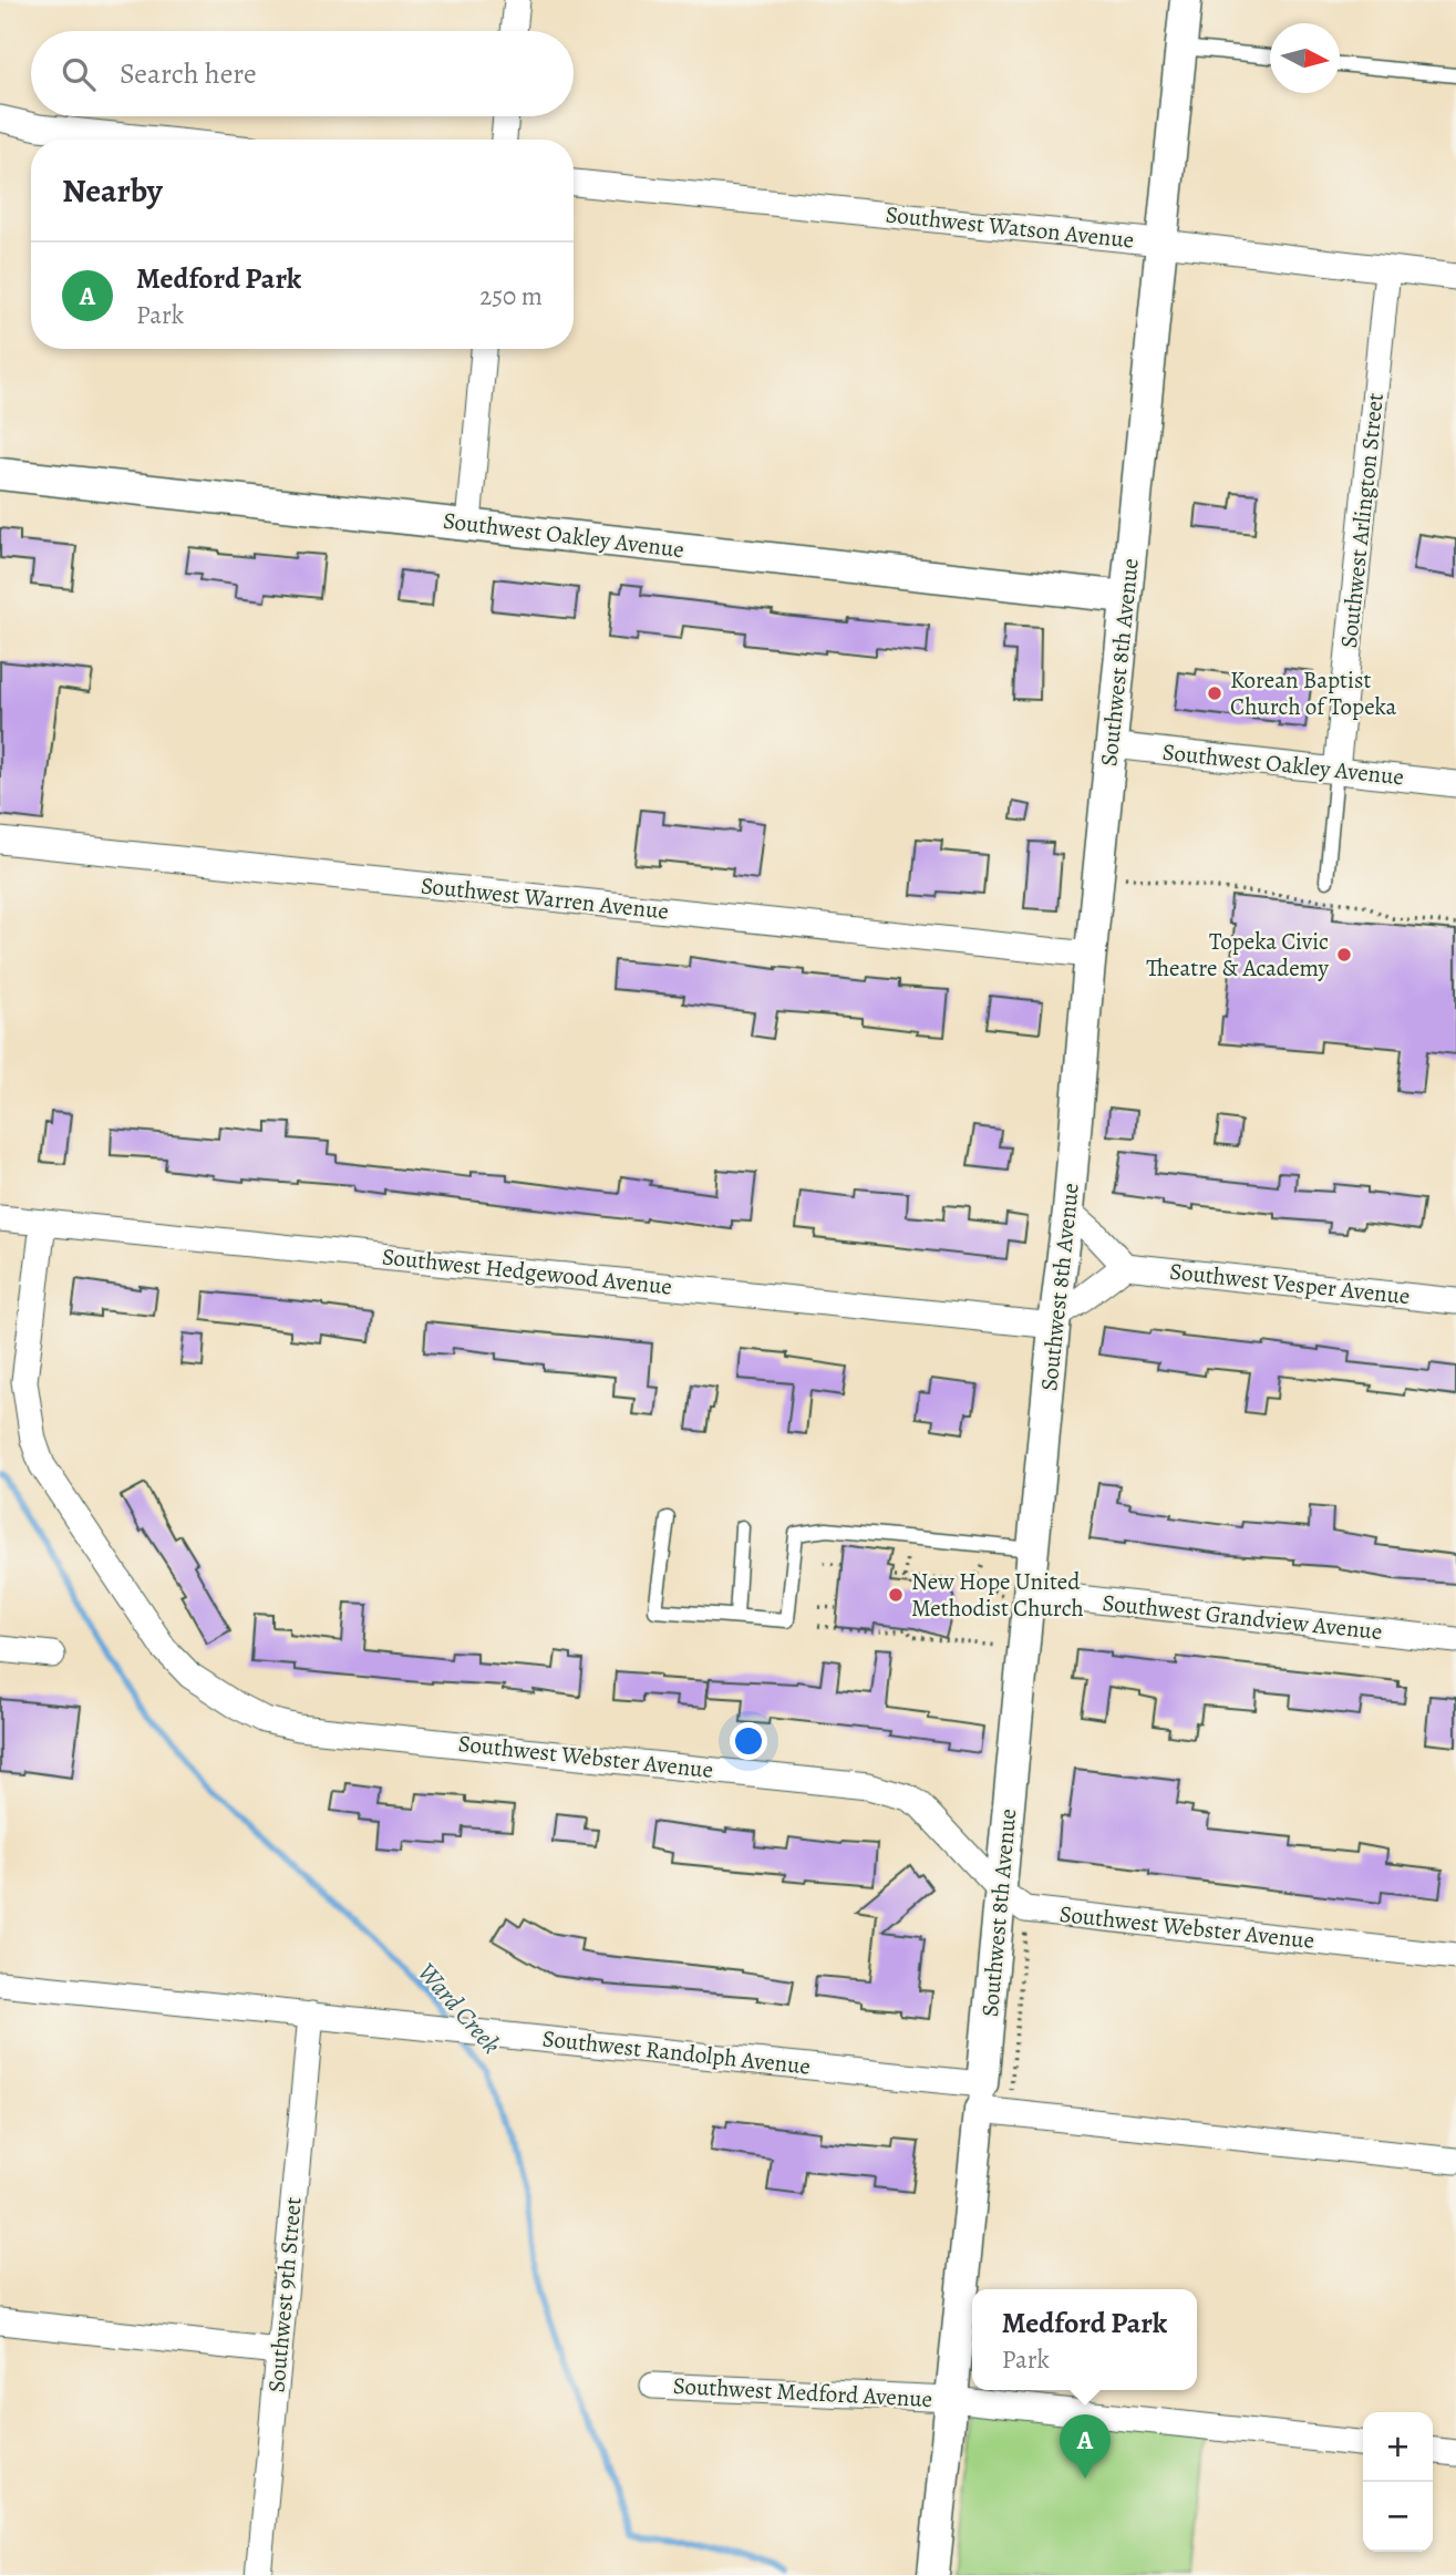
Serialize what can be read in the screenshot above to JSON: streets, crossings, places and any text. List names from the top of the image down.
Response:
{
  "streets": {
    "street": [
      "Southwest Watson Avenue",
      "Southwest Arlington Street",
      "Southwest Oakley Avenue",
      "Southwest 8th Avenue",
      "Southwest Warren Avenue",
      "Southwest Hedgewood Avenue",
      "Southwest Vesper Avenue",
      "Southwest Grandview Avenue",
      "Southwest Webster Avenue",
      "Southwest Randolph Avenue",
      "Southwest 9th Street",
      "Southwest Medford Avenue"
    ]
  },
  "crossings": [
    ["Southwest Watson Avenue", "Southwest Arlington Street"],
    ["Southwest Watson Avenue", "Southwest 8th Avenue"],
    ["Southwest Arlington Street", "Southwest Oakley Avenue"],
    ["Southwest Oakley Avenue", "Southwest 8th Avenue"],
    ["Southwest 8th Avenue", "Southwest Warren Avenue"],
    ["Southwest 8th Avenue", "Southwest Hedgewood Avenue"],
    ["Southwest 8th Avenue", "Southwest Grandview Avenue"],
    ["Southwest 8th Avenue", "Southwest Webster Avenue"],
    ["Southwest 8th Avenue", "Southwest Randolph Avenue"],
    ["Southwest 8th Avenue", "Southwest Medford Avenue"],
    ["Southwest Hedgewood Avenue", "Southwest Webster Avenue"],
    ["Southwest Randolph Avenue", "Southwest 9th Street"]
  ],
  "water": ["Ward Creek"],
  "places": ["Korean Baptist Church of Topeka", "Topeka Civic Theatre & Academy", "New Hope United Methodist Church"],
  "north": "right",
  "page": {
    "search": "Search here",
    "heading": "Nearby",
    "list": [
      {
        "mark": "A",
        "name": "Medford Park",
        "note": "Park",
        "value": "250 m"
      }
    ],
    "popup": ["Medford Park", "Park"],
    "map_buttons": ["+", "−"],
    "pins": "A"
  }
}
